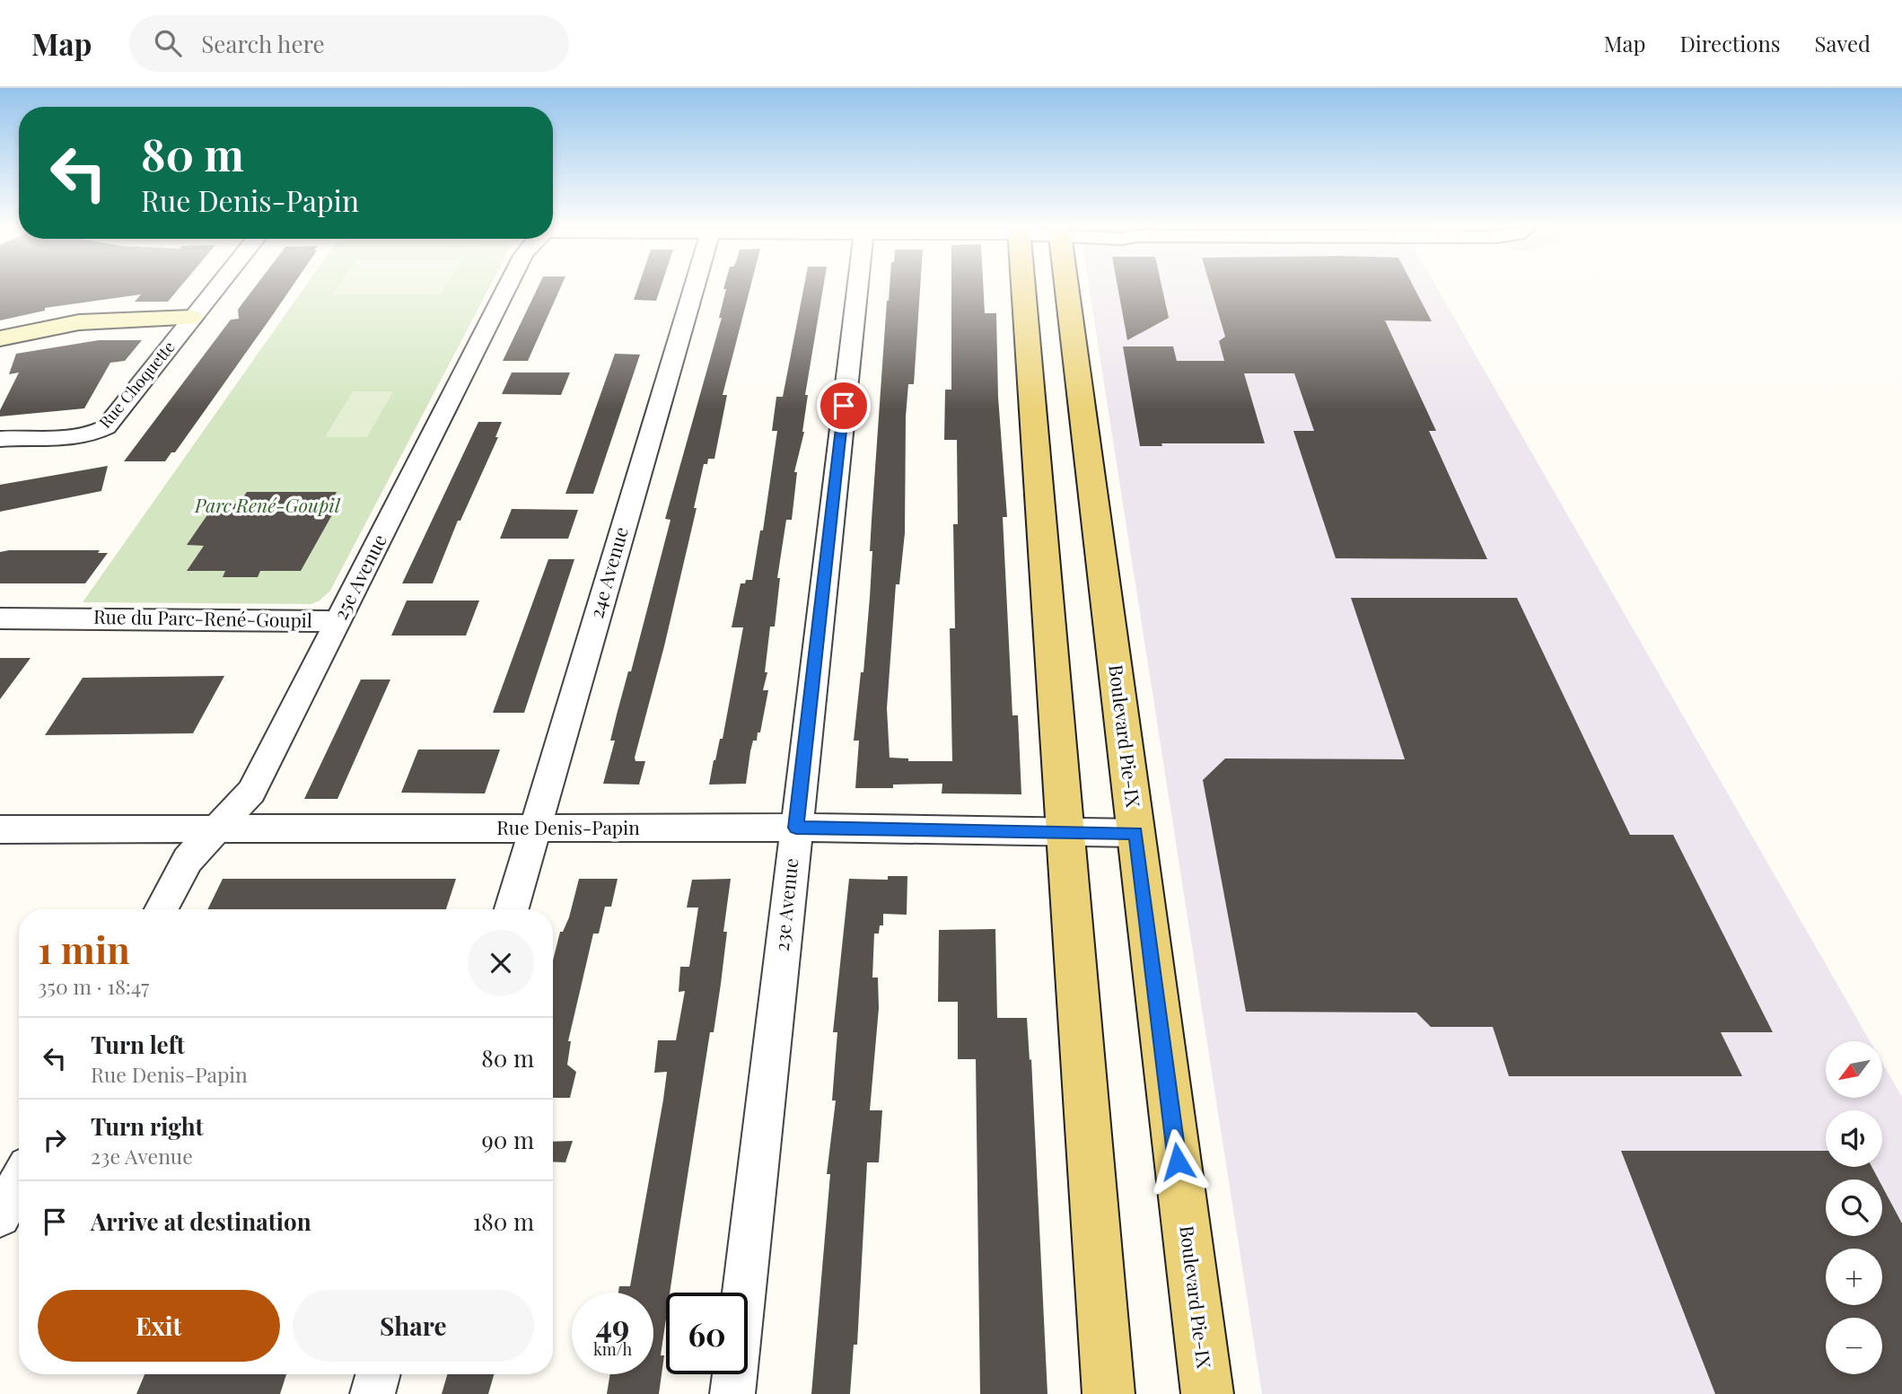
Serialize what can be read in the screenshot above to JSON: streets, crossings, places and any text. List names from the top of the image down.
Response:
{
  "streets": {
    "main road": ["Boulevard Pie-IX"],
    "street": [
      "Rue Choquette",
      "24e Avenue",
      "25e Avenue",
      "Rue du Parc-René-Goupil",
      "Rue Denis-Papin",
      "23e Avenue"
    ]
  },
  "crossings": [
    ["24e Avenue", "Rue Denis-Papin"],
    ["25e Avenue", "Rue du Parc-René-Goupil"],
    ["25e Avenue", "Rue Denis-Papin"],
    ["Boulevard Pie-IX", "Rue Denis-Papin"],
    ["Rue Denis-Papin", "23e Avenue"]
  ],
  "parks": ["Parc René-Goupil"],
  "north": "bottom left",
  "page": {
    "header": "Map",
    "search": "Search here",
    "nav": ["Map", "Directions", "Saved"],
    "turn": ["80 m", "Rue Denis-Papin"],
    "heading": ["1 min", "350 m · 18:47"],
    "list": [
      {
        "name": "Turn left",
        "note": "Rue Denis-Papin",
        "value": "80 m"
      },
      {
        "name": "Turn right",
        "note": "23e Avenue",
        "value": "90 m"
      },
      {
        "name": "Arrive at destination",
        "value": "180 m"
      }
    ],
    "map_buttons": ["+", "−"],
    "buttons": ["Exit", "Share"],
    "speed": "49 km/h",
    "limit": "60"
  }
}
